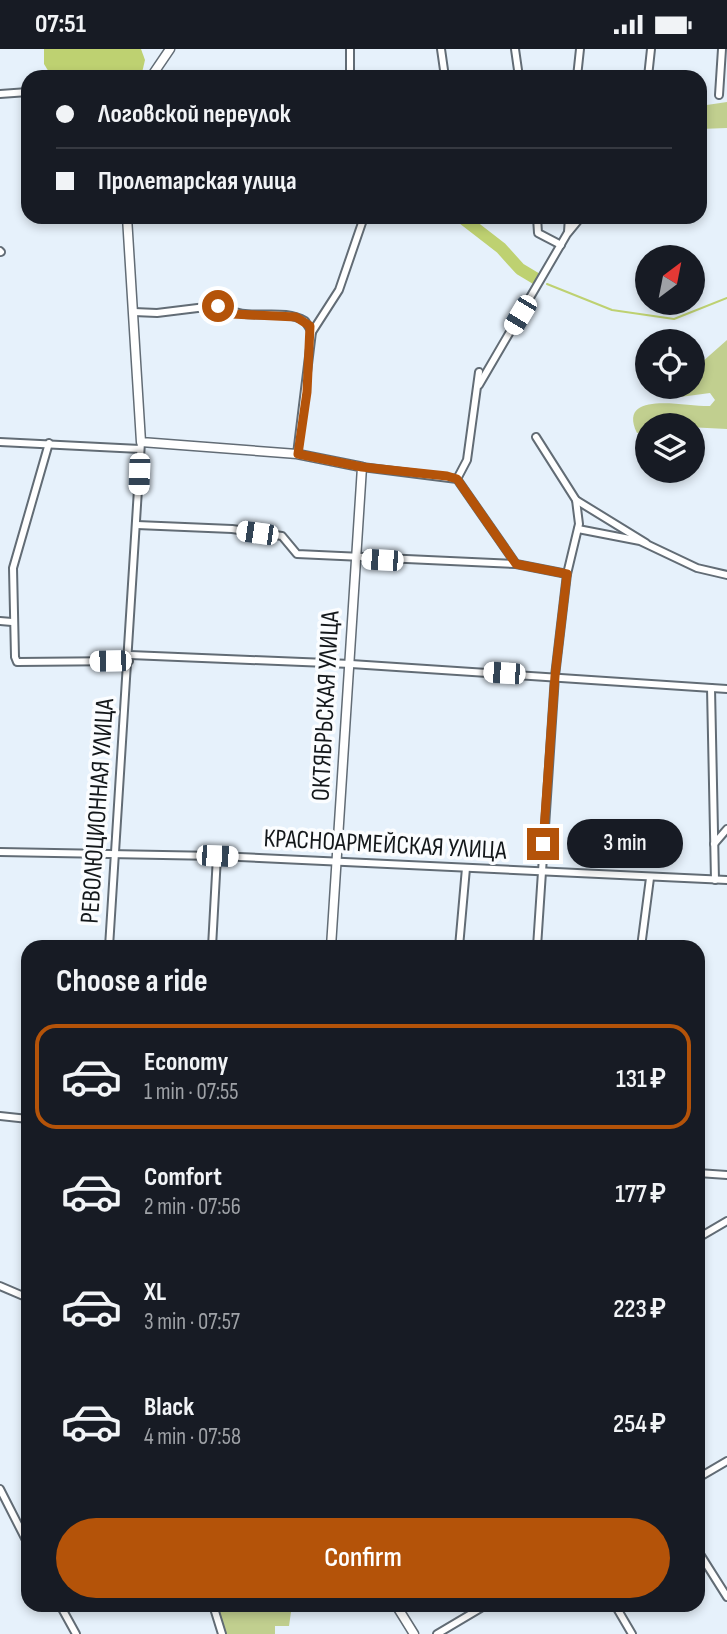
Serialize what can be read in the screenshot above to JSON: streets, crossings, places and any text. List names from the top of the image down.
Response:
{
  "streets": {
    "main road": ["ОКТЯБРЬСКАЯ УЛИЦА", "РЕВОЛЮЦИОННАЯ УЛИЦА"],
    "street": ["КРАСНОАРМЕЙСКАЯ УЛИЦА"]
  },
  "crossings": [
    ["ОКТЯБРЬСКАЯ УЛИЦА", "КРАСНОАРМЕЙСКАЯ УЛИЦА"],
    ["РЕВОЛЮЦИОННАЯ УЛИЦА", "КРАСНОАРМЕЙСКАЯ УЛИЦА"]
  ],
  "north": "top right",
  "page": {
    "status": "07:51",
    "banner": ["Логовской переулок", "Пролетарская улица"],
    "bubble": "3 min",
    "heading": "Choose a ride",
    "list": [
      {
        "name": "Economy",
        "note": "1 min · 07:55",
        "value": "131 ₽"
      },
      {
        "name": "Comfort",
        "note": "2 min · 07:56",
        "value": "177 ₽"
      },
      {
        "name": "XL",
        "note": "3 min · 07:57",
        "value": "223 ₽"
      },
      {
        "name": "Black",
        "note": "4 min · 07:58",
        "value": "254 ₽"
      }
    ],
    "buttons": "Confirm"
  }
}
